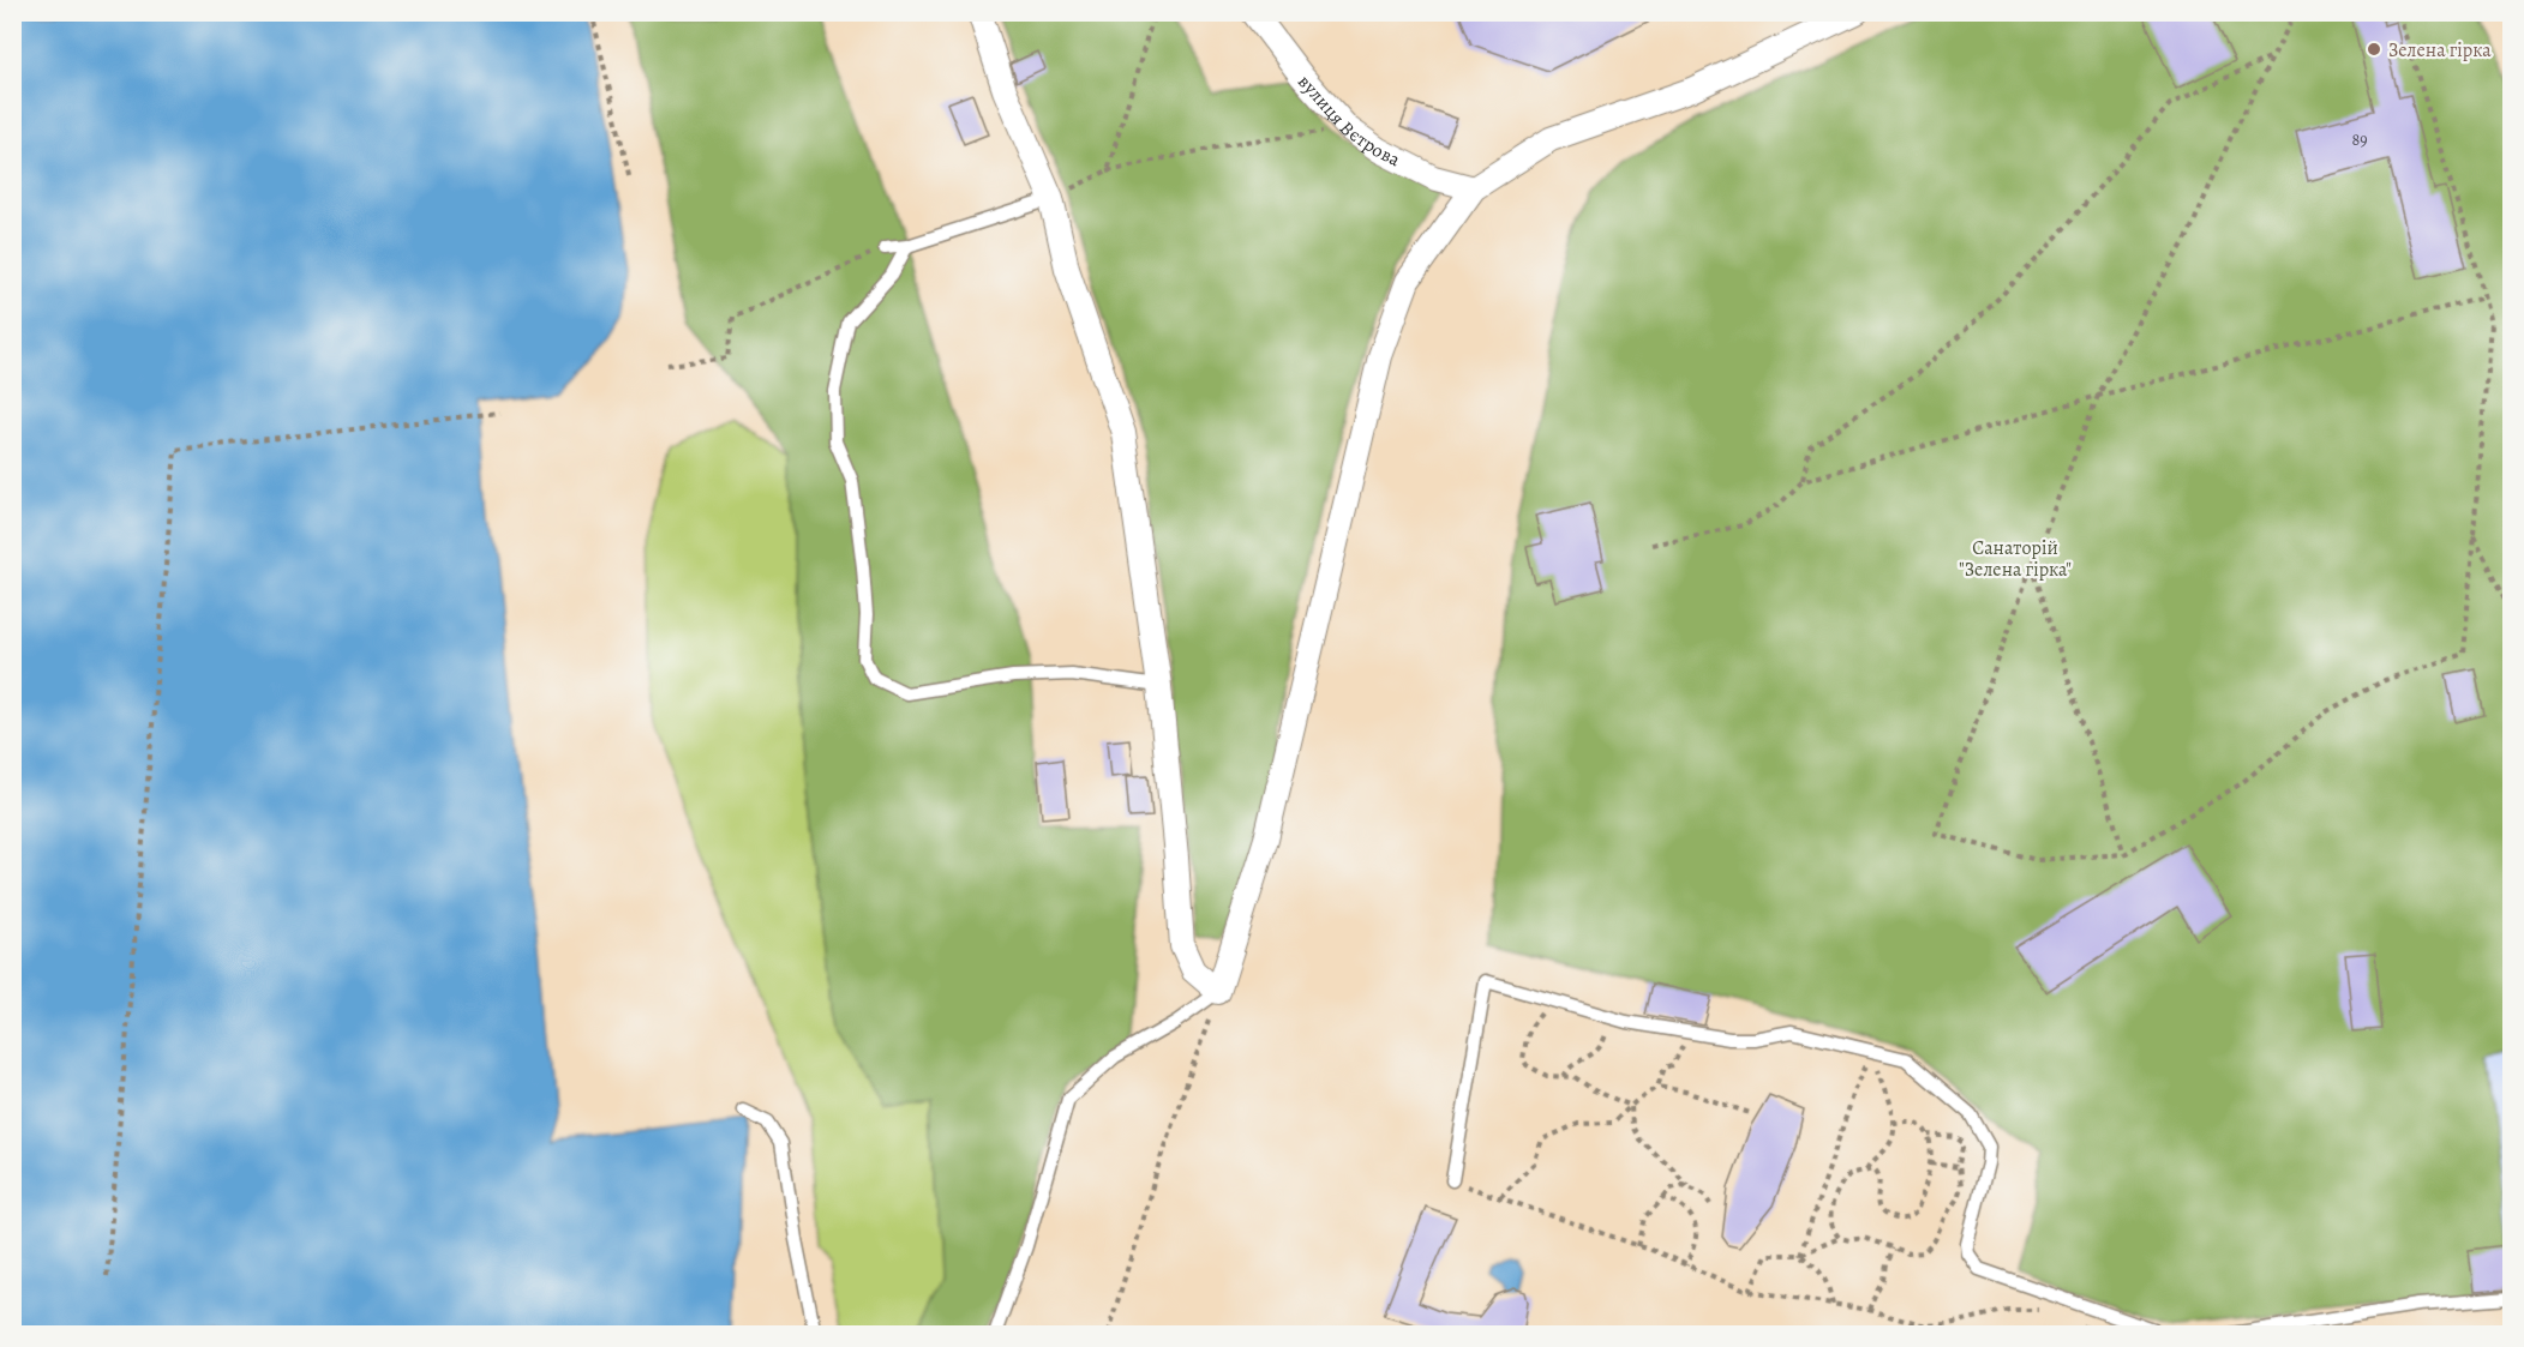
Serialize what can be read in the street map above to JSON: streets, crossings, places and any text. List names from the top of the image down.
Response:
{
  "streets": {
    "street": ["вулиця Вєтрова"]
  },
  "parks": ["Санаторій \"Зелена гірка\""],
  "places": ["Зелена гірка"],
  "house_numbers": ["89"]
}
